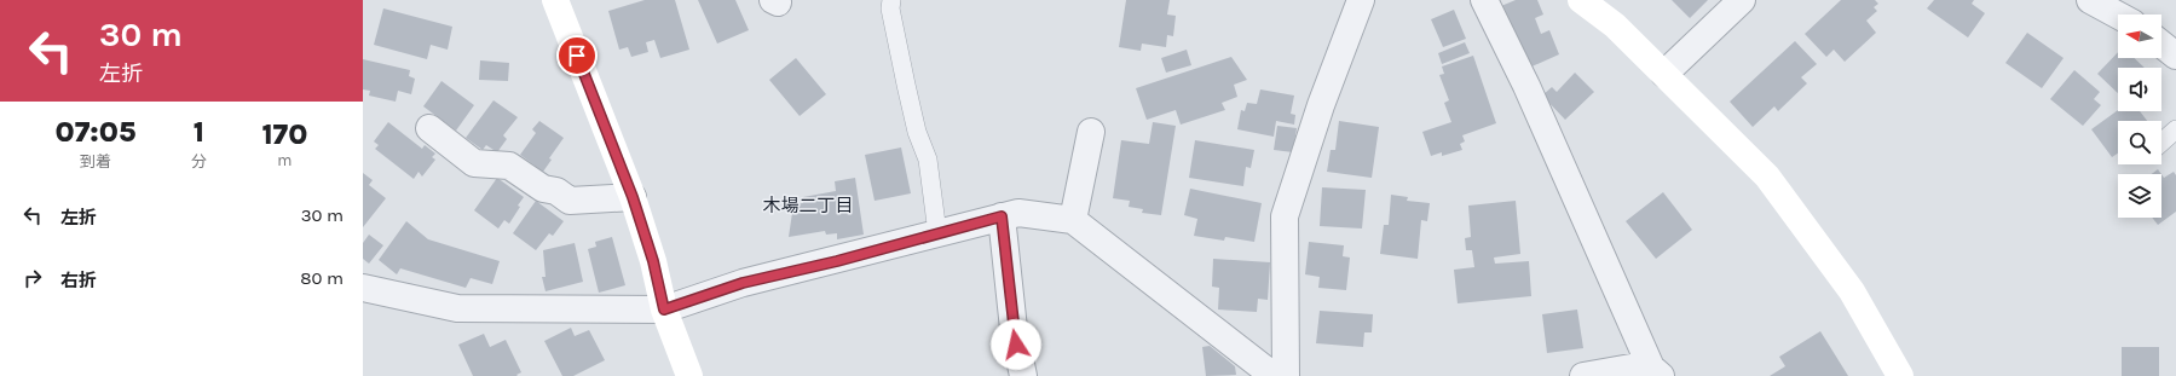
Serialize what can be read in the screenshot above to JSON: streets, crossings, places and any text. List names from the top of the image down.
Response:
{
  "districts": ["木場二丁目"],
  "north": "left",
  "page": {
    "turn": ["30 m", "左折"],
    "eta": [
      "07:05",
      "到着",
      "1",
      "分",
      "170",
      "m"
    ],
    "list": [
      {
        "name": "左折",
        "value": "30 m"
      },
      {
        "name": "右折",
        "value": "80 m"
      }
    ]
  }
}
